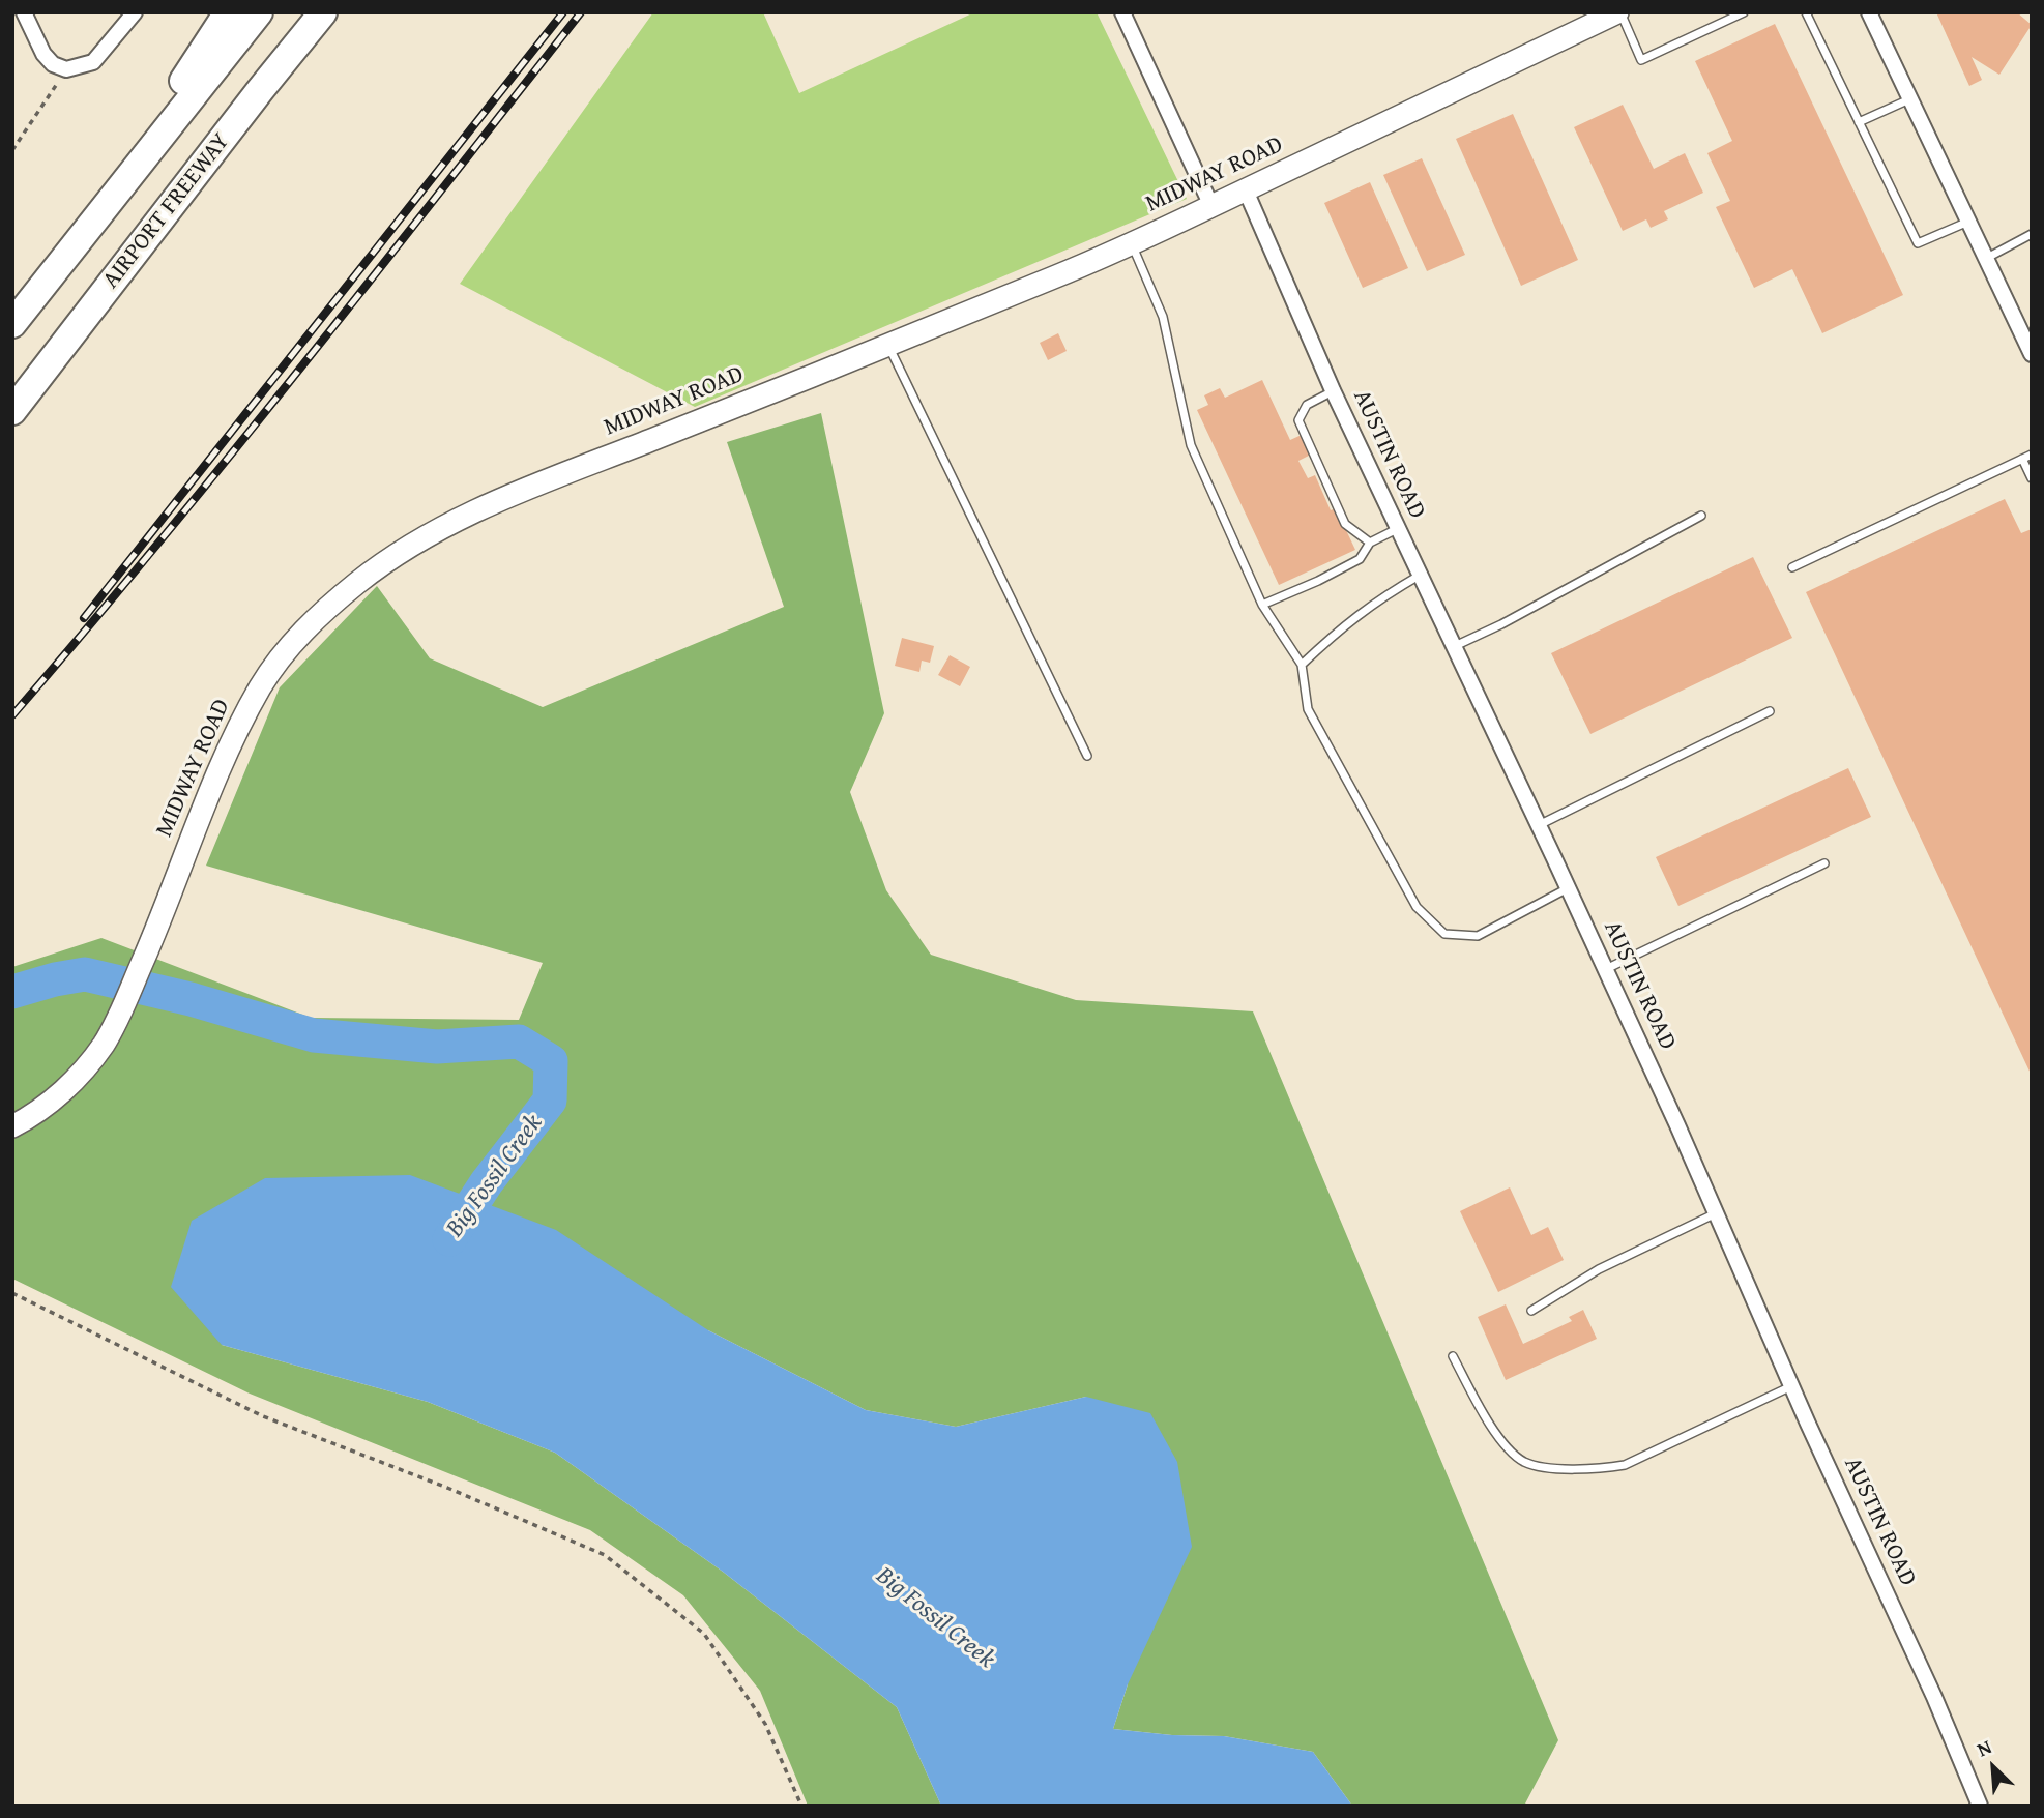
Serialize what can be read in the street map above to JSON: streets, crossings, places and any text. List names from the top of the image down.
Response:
{
  "streets": {
    "highway": ["AIRPORT FREEWAY"],
    "main road": ["MIDWAY ROAD"],
    "street": ["AUSTIN ROAD"]
  },
  "crossings": [
    ["MIDWAY ROAD", "AUSTIN ROAD"]
  ],
  "water": ["Big Fossil Creek"],
  "north": "top left"
}
